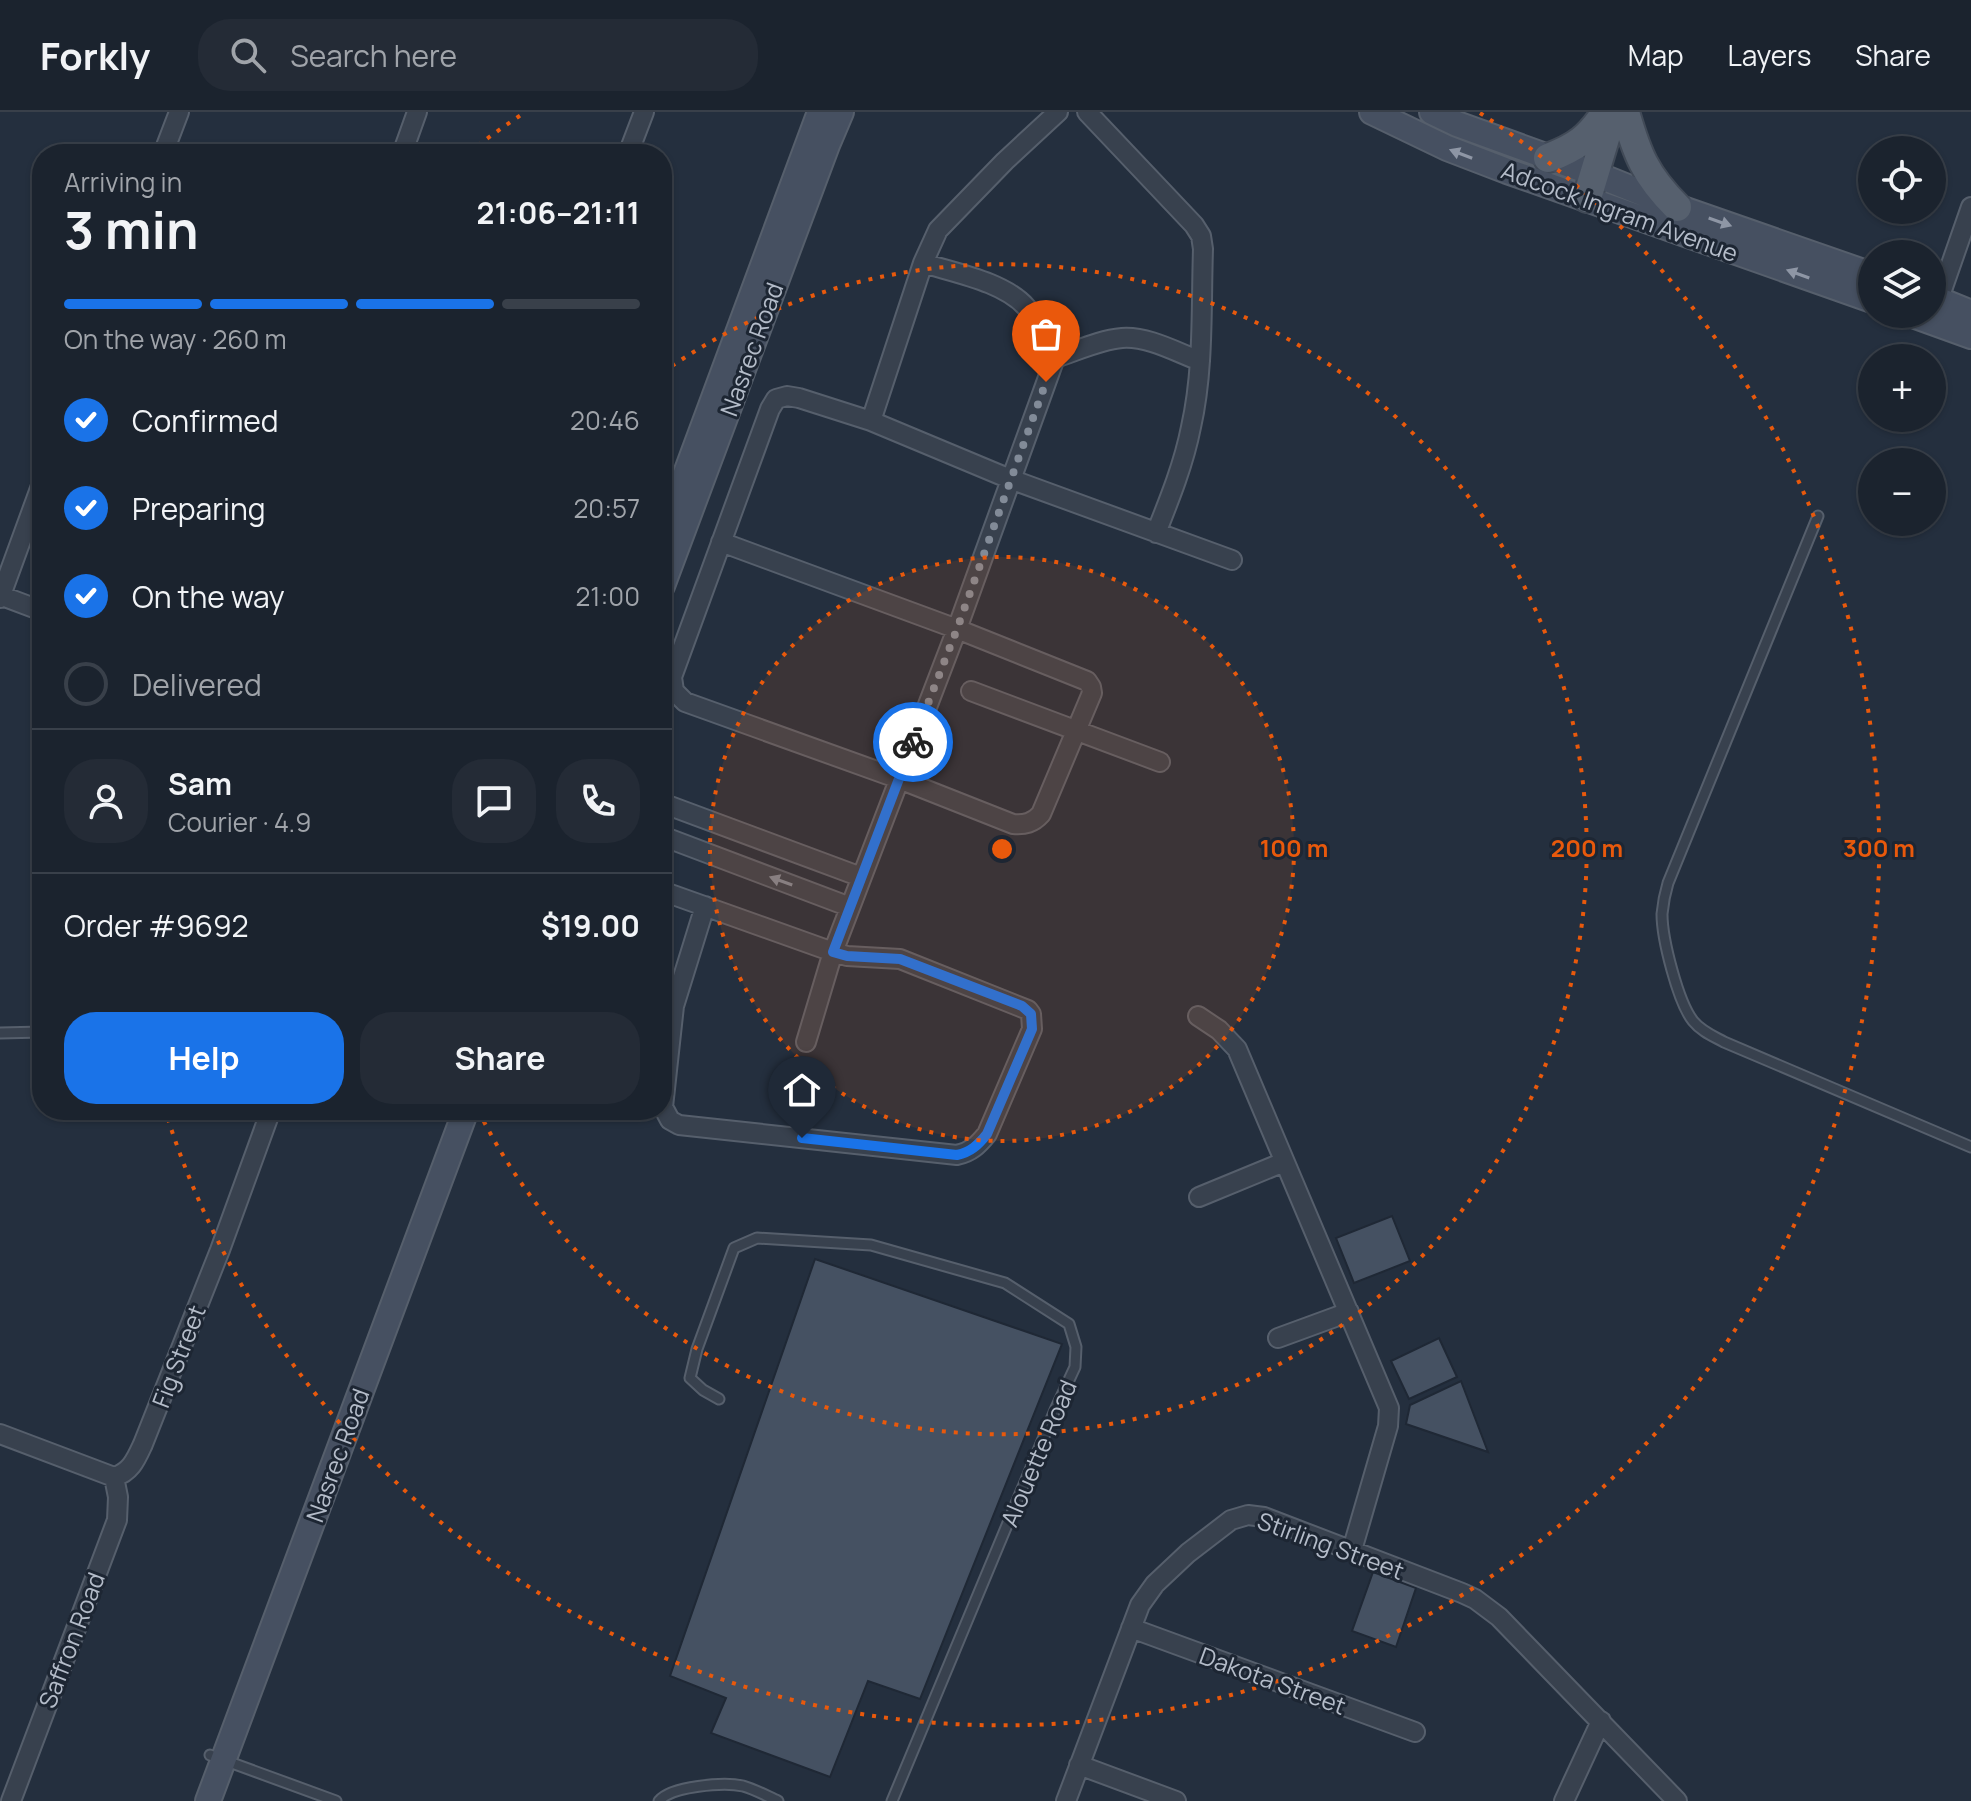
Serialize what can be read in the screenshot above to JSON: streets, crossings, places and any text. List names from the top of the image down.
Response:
{
  "streets": {
    "main road": ["Adcock Ingram Avenue", "Nasrec Road"],
    "street": [
      "Fig Street",
      "Stirling Street",
      "Saffron Road",
      "Dakota Street"
    ],
    "lane": ["Alouette Road"]
  },
  "crossings": [
    ["Fig Street", "Saffron Road"],
    ["Stirling Street", "Dakota Street"]
  ],
  "page": {
    "header": "Forkly",
    "search": "Search here",
    "nav": ["Map", "Layers", "Share"],
    "map_buttons": ["+", "−"],
    "heading": ["3 min", "Arriving in", "21:06–21:11"],
    "panel": [
      "Sam",
      "Courier · 4.9",
      "Order #9692",
      "$19.00"
    ],
    "bar": "On the way · 260 m",
    "list": [
      ["Confirmed", "20:46"],
      ["Preparing", "20:57"],
      ["On the way", "21:00"],
      "Delivered"
    ],
    "buttons": ["Help", "Share"]
  },
  "rings": ["100 m", "200 m", "300 m"]
}
